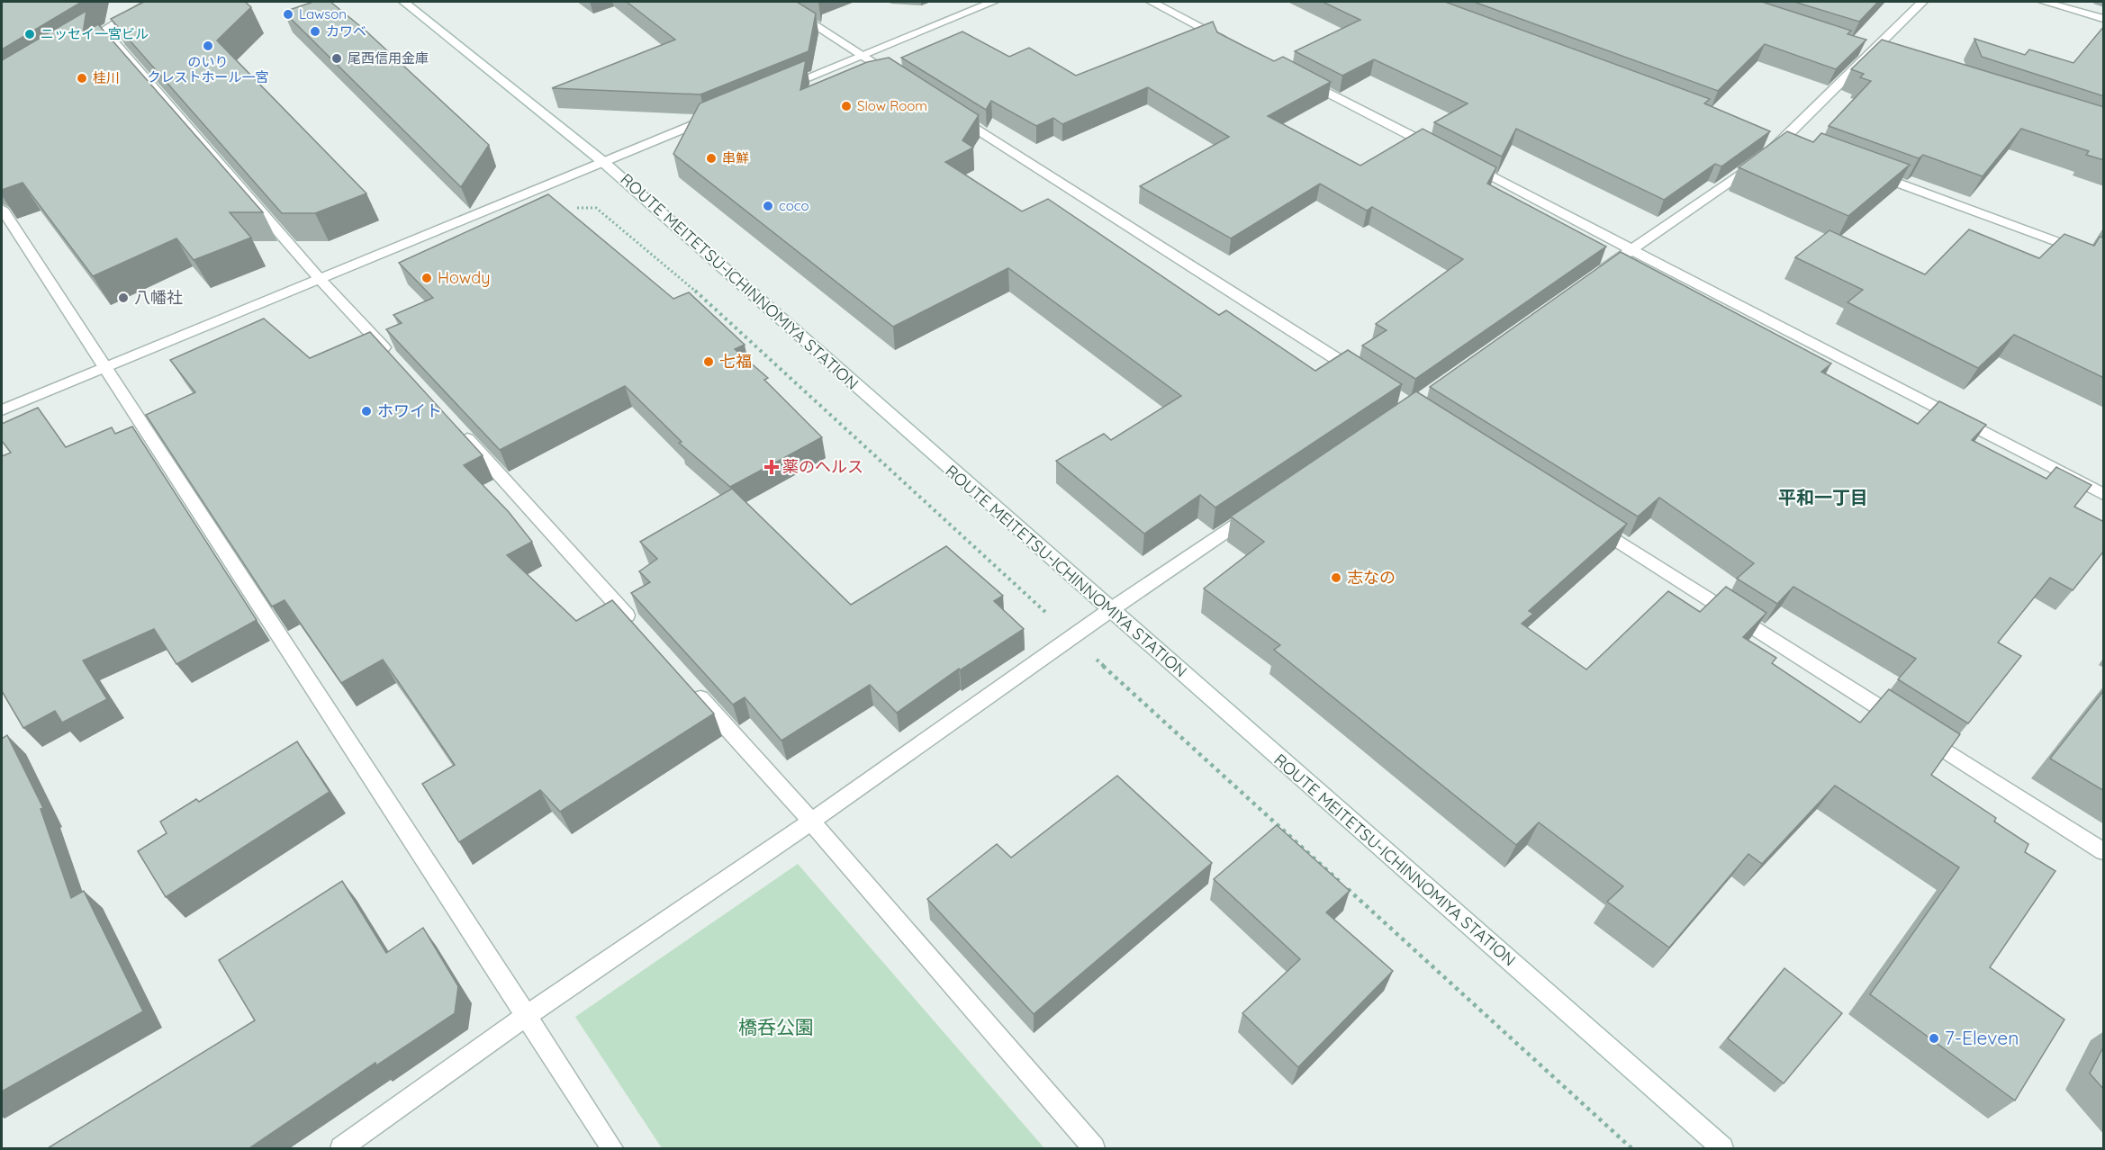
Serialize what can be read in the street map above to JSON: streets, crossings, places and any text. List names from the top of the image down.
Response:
{
  "streets": {
    "street": ["ROUTE MEITETSU-ICHINNOMIYA STATION"]
  },
  "districts": ["平和一丁目"],
  "parks": ["橋呑公園"],
  "places": {
    "other": [
      "Lawson",
      "カワベ",
      "ニッセイ一宮ビル",
      "のいり クレストホール一宮",
      "尾西信用金庫",
      "桂川",
      "Slow Room",
      "串鮮",
      "coco",
      "Howdy",
      "八幡社",
      "七福",
      "ホワイト",
      "志なの",
      "7-Eleven"
    ],
    "health": ["薬のヘルス"]
  }
}
